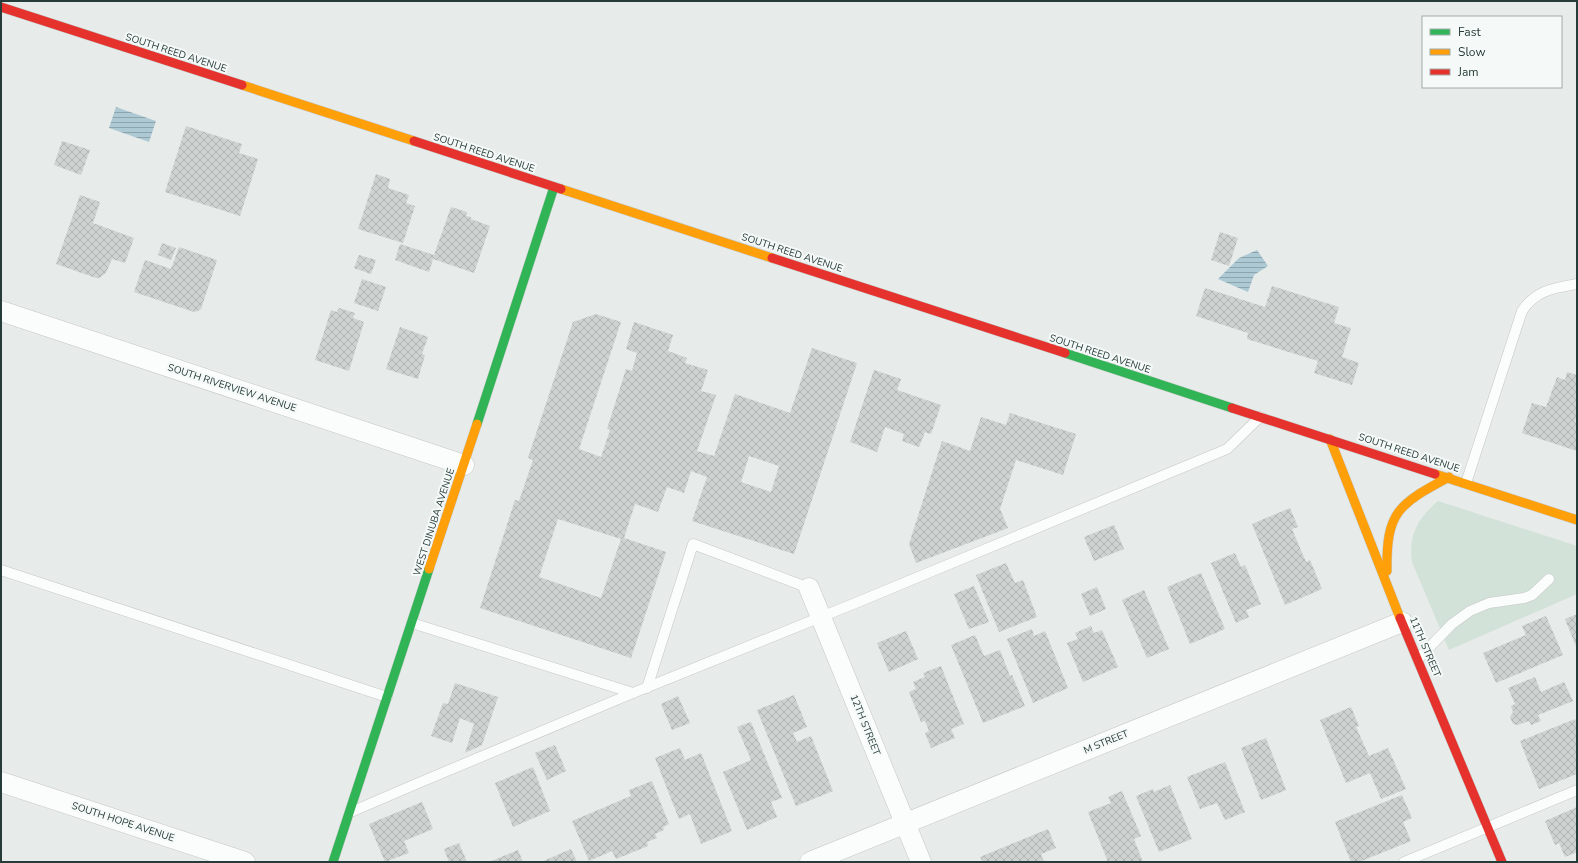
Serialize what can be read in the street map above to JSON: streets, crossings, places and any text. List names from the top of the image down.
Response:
{
  "streets": {
    "street": [
      "SOUTH REED AVENUE",
      "SOUTH RIVERVIEW AVENUE",
      "WEST DINUBA AVENUE",
      "11TH STREET",
      "12TH STREET",
      "M STREET",
      "SOUTH HOPE AVENUE"
    ]
  },
  "crossings": [
    ["SOUTH REED AVENUE", "WEST DINUBA AVENUE"],
    ["SOUTH REED AVENUE", "11TH STREET"],
    ["SOUTH RIVERVIEW AVENUE", "WEST DINUBA AVENUE"],
    ["11TH STREET", "M STREET"],
    ["12TH STREET", "M STREET"]
  ],
  "legend": ["Fast", "Slow", "Jam"]
}
